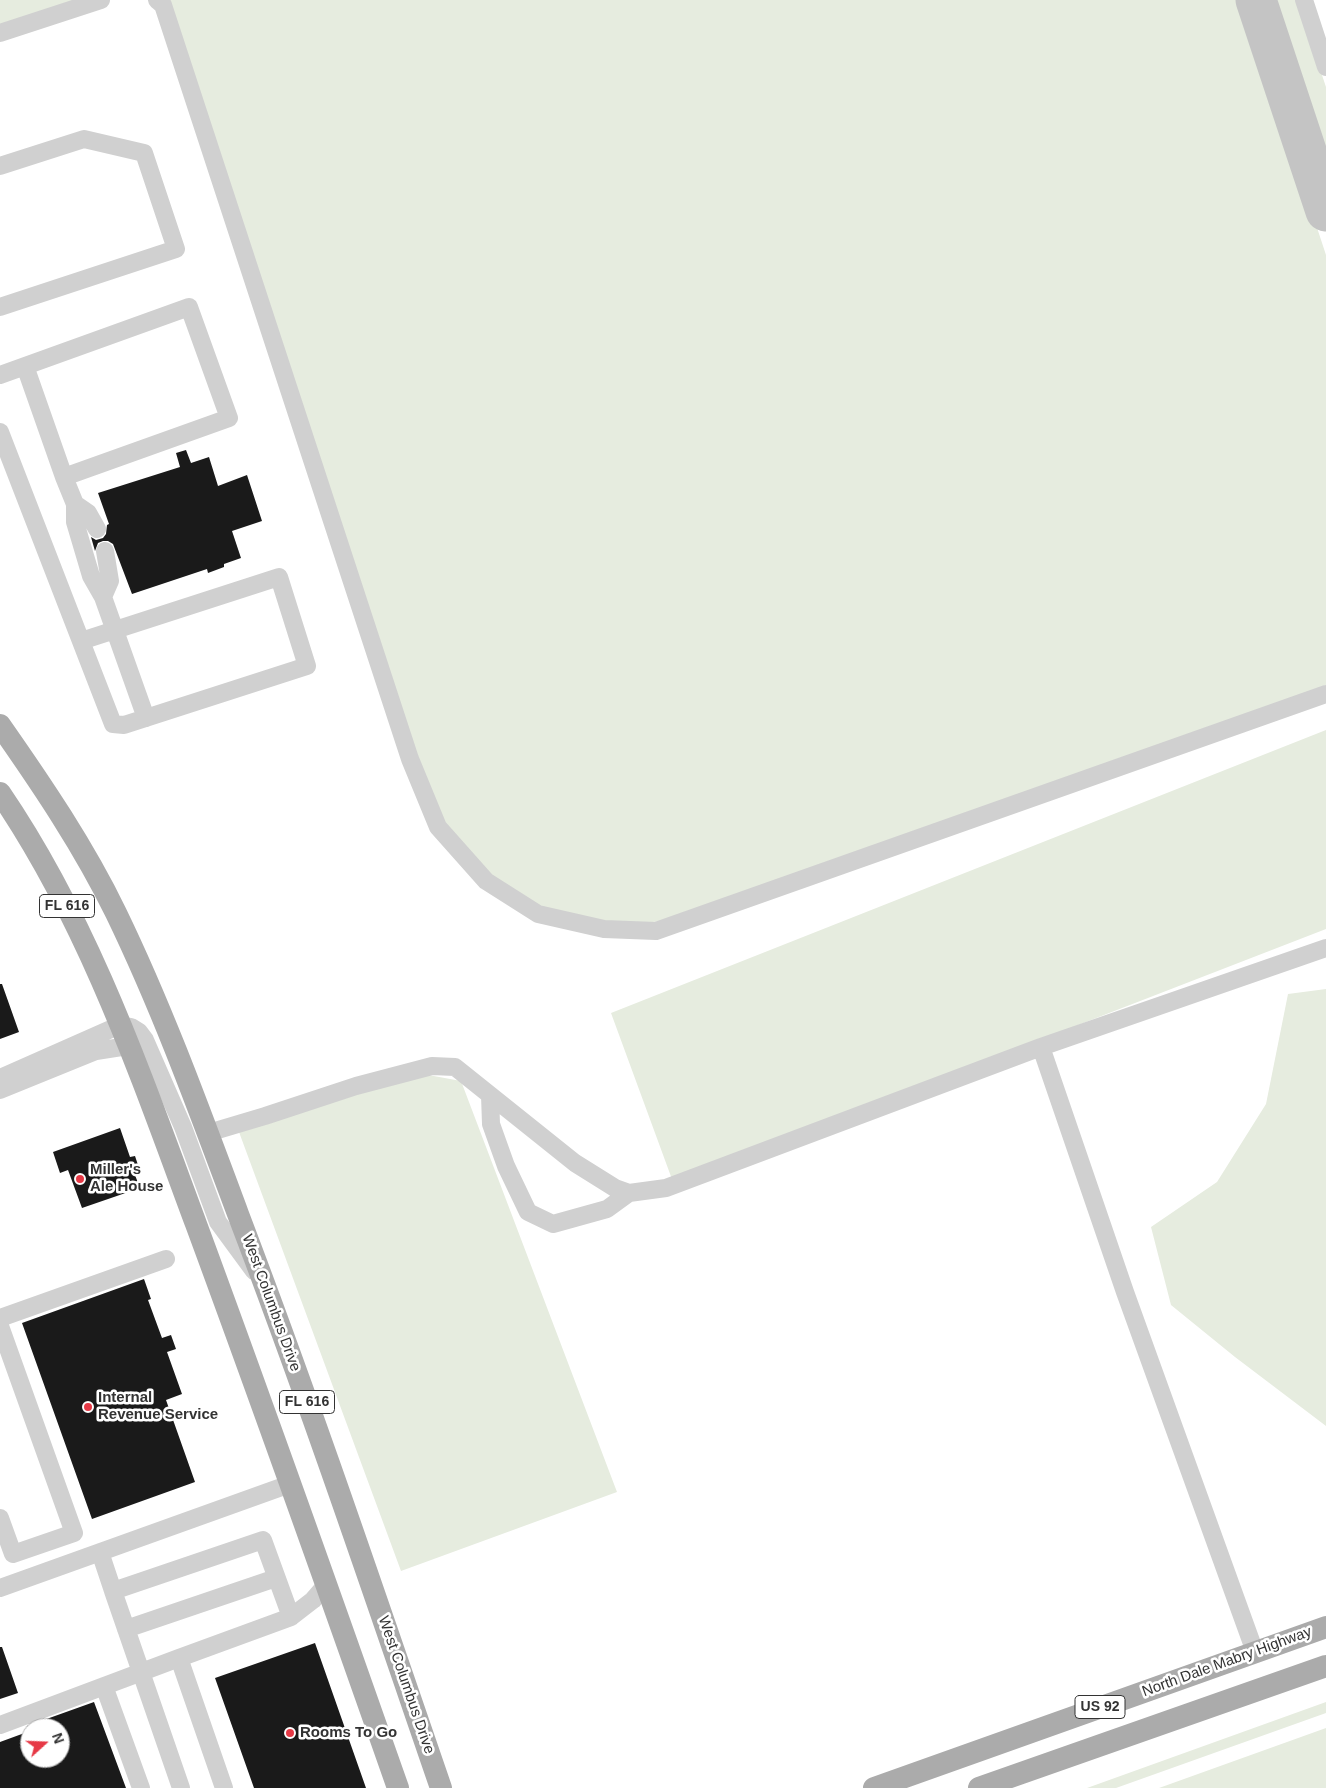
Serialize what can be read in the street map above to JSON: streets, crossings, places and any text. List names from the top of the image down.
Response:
{
  "streets": {
    "main road": [
      "FL 616",
      "West Columbus Drive",
      "North Dale Mabry Highway",
      "US 92"
    ]
  },
  "places": ["Miller's Ale House", "Internal Revenue Service", "Rooms To Go"],
  "north": "right"
}
